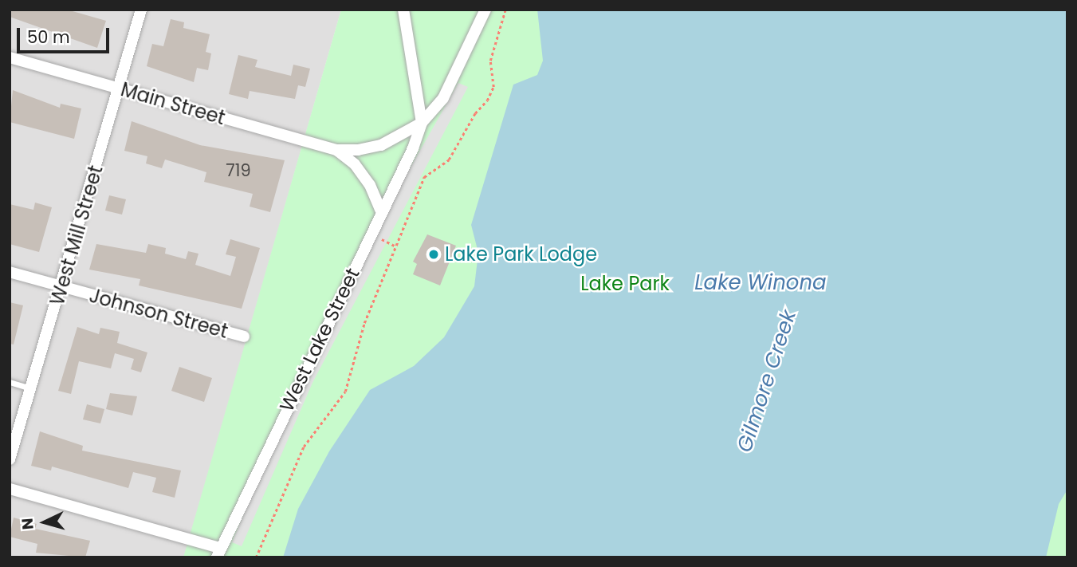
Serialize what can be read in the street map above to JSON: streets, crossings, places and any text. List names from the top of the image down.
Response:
{
  "streets": {
    "street": [
      "Main Street",
      "West Mill Street",
      "Johnson Street",
      "West Lake Street"
    ]
  },
  "crossings": [
    ["Main Street", "West Mill Street"],
    ["Main Street", "West Lake Street"],
    ["West Mill Street", "Johnson Street"]
  ],
  "water": ["Lake Winona", "Gilmore Creek"],
  "parks": ["Lake Park"],
  "places": ["Lake Park Lodge"],
  "house_numbers": ["719"],
  "scale_bar": "50 m",
  "north": "left"
}
